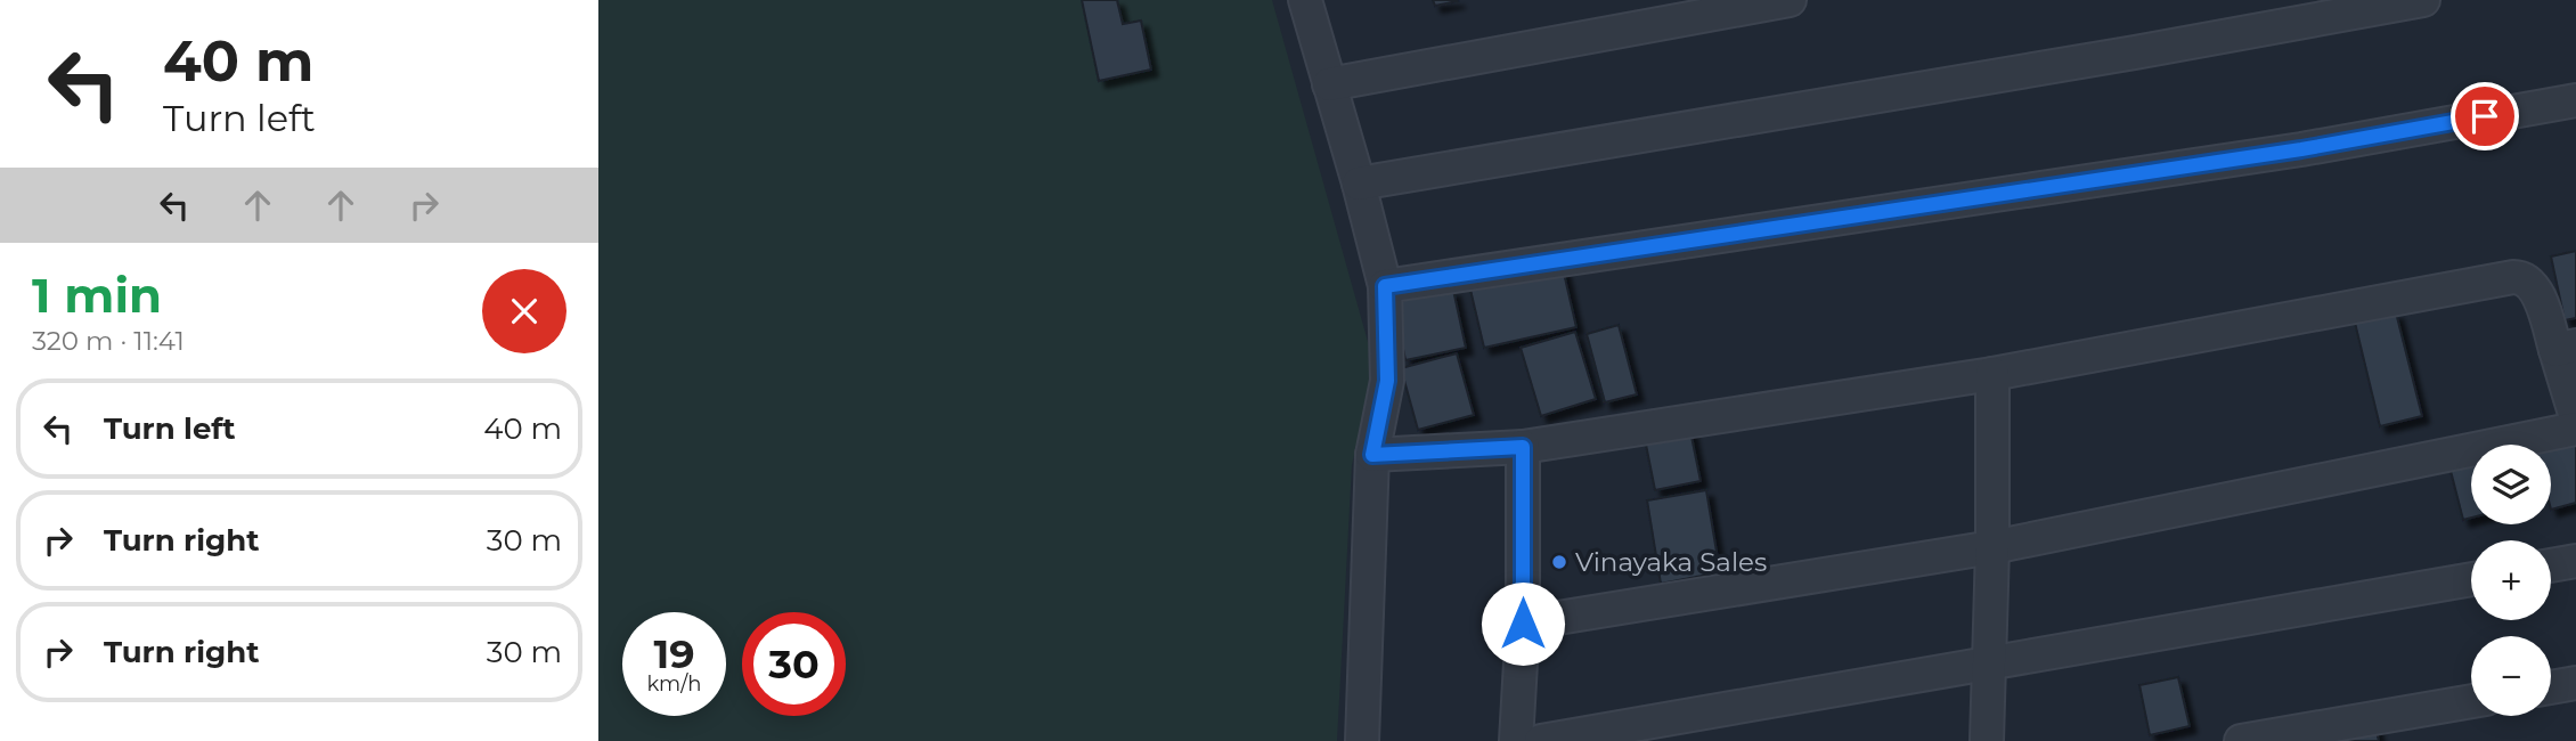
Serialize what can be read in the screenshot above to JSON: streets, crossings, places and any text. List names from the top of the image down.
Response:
{
  "places": ["Vinayaka Sales"],
  "page": {
    "turn": ["40 m", "Turn left"],
    "heading": ["1 min", "320 m · 11:41"],
    "list": [
      {
        "name": "Turn left",
        "value": "40 m"
      },
      {
        "name": "Turn right",
        "value": "30 m"
      },
      {
        "name": "Turn right",
        "value": "30 m"
      }
    ],
    "map_buttons": ["+", "−"],
    "speed": "19 km/h",
    "limit": "30"
  }
}
